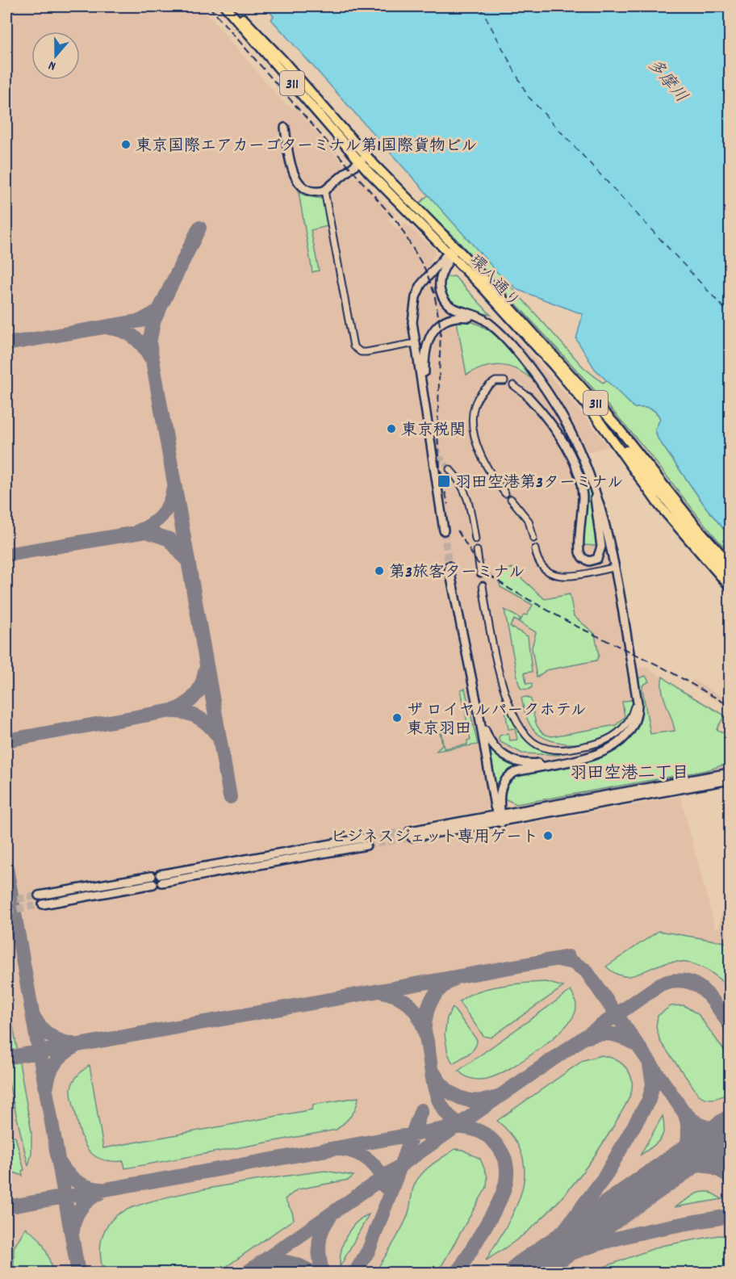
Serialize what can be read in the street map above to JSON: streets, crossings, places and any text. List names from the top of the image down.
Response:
{
  "streets": {
    "main road": ["311", "環八通り"]
  },
  "districts": ["羽田空港二丁目"],
  "water": ["多摩川"],
  "places": {
    "other": [
      "東京国際エアカーゴターミナル第1国際貨物ビル",
      "東京税関",
      "第3旅客ターミナル",
      "ザ ロイヤルパークホテル 東京羽田",
      "ビジネスジェット専用ゲート"
    ],
    "transit": ["羽田空港第3ターミナル"]
  },
  "north": "bottom"
}
